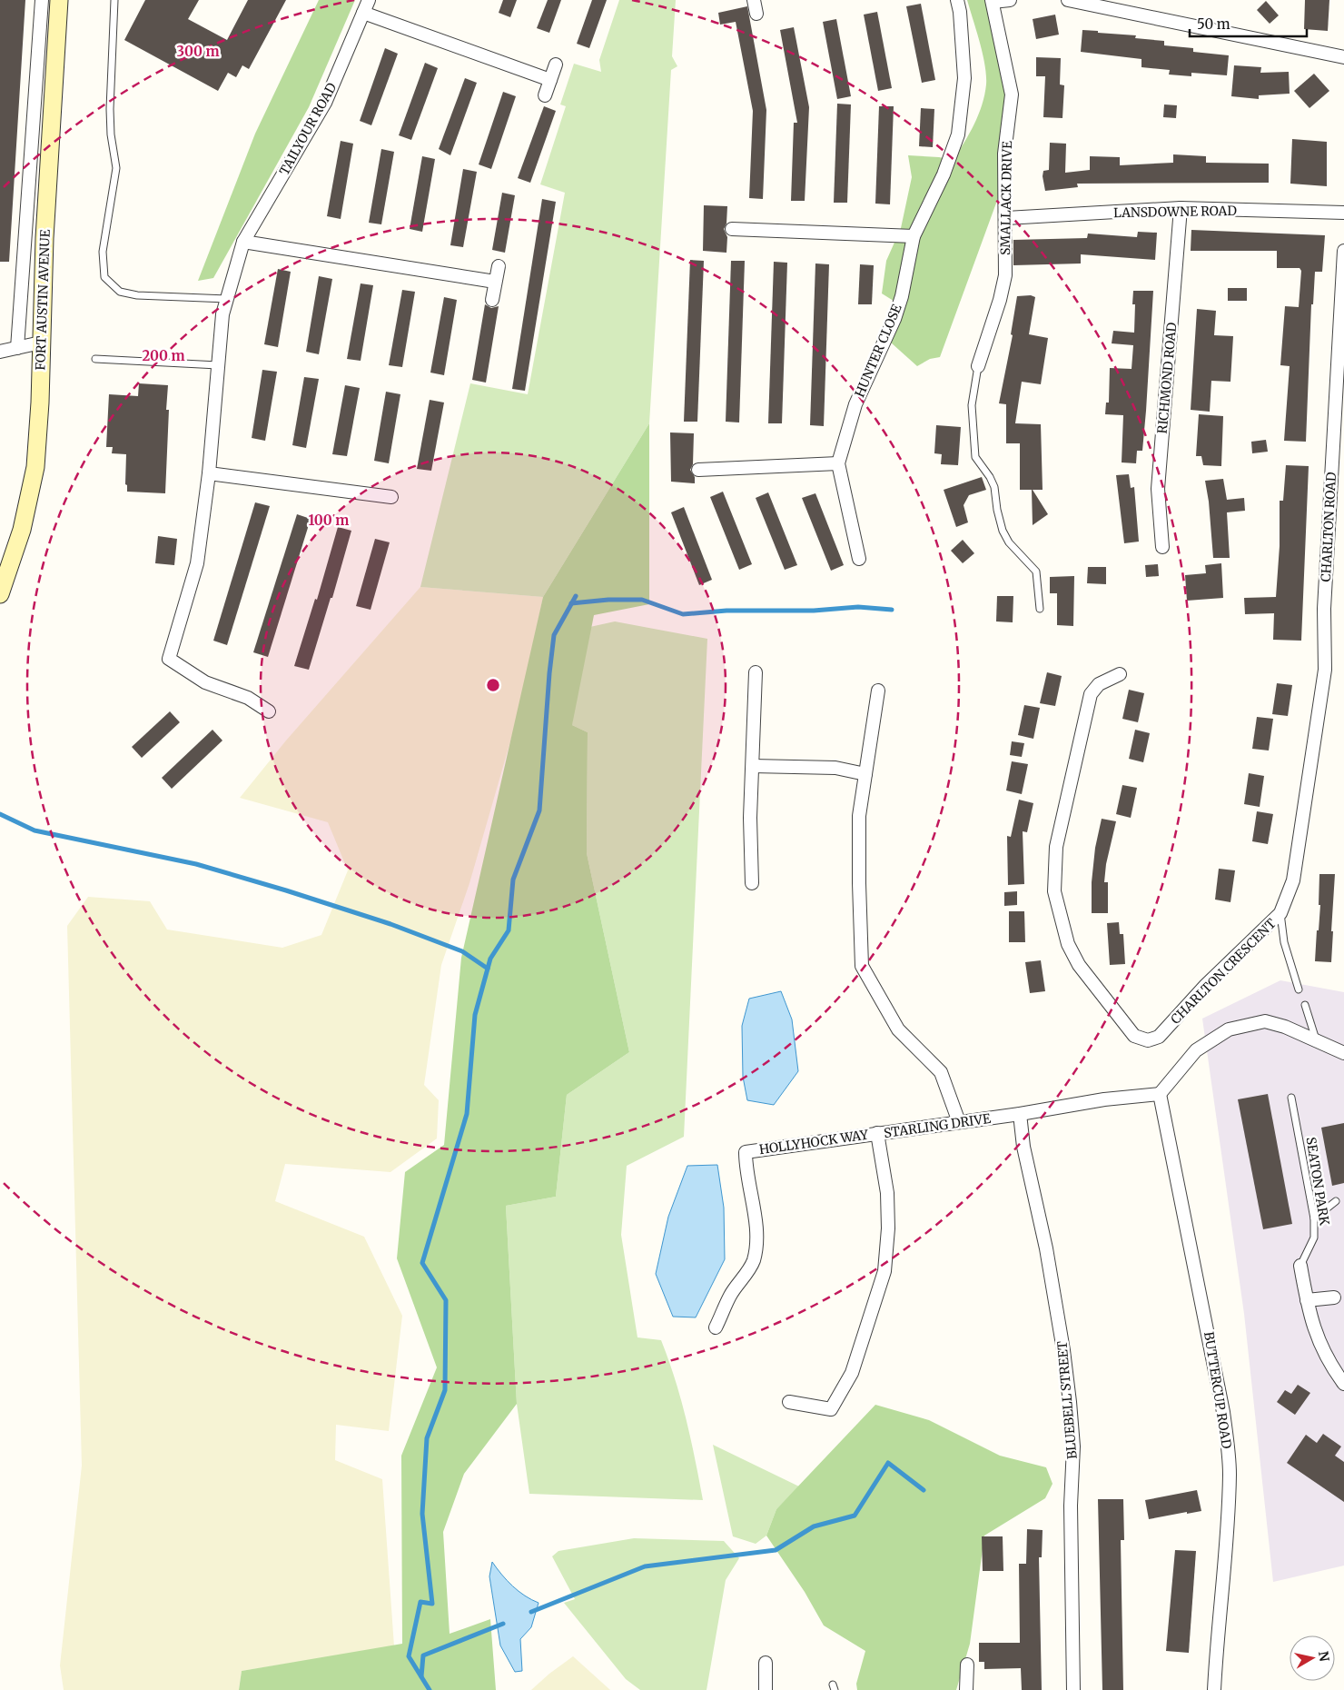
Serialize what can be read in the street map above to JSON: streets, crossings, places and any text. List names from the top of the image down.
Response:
{
  "streets": {
    "main road": ["FORT AUSTIN AVENUE"],
    "street": [
      "TAILYOUR ROAD",
      "SMALLACK DRIVE",
      "LANSDOWNE ROAD",
      "HUNTER CLOSE",
      "RICHMOND ROAD",
      "CHARLTON ROAD",
      "CHARLTON CRESCENT",
      "STARLING DRIVE",
      "HOLLYHOCK WAY",
      "BUTTERCUP ROAD",
      "BLUEBELL STREET"
    ],
    "lane": ["SEATON PARK"]
  },
  "crossings": [
    ["SMALLACK DRIVE", "LANSDOWNE ROAD"],
    ["LANSDOWNE ROAD", "RICHMOND ROAD"],
    ["CHARLTON ROAD", "CHARLTON CRESCENT"],
    ["STARLING DRIVE", "HOLLYHOCK WAY"],
    ["STARLING DRIVE", "BUTTERCUP ROAD"],
    ["STARLING DRIVE", "BLUEBELL STREET"]
  ],
  "scale_bar": "50 m",
  "north": "right",
  "rings": ["300 m", "200 m", "100 m"]
}
